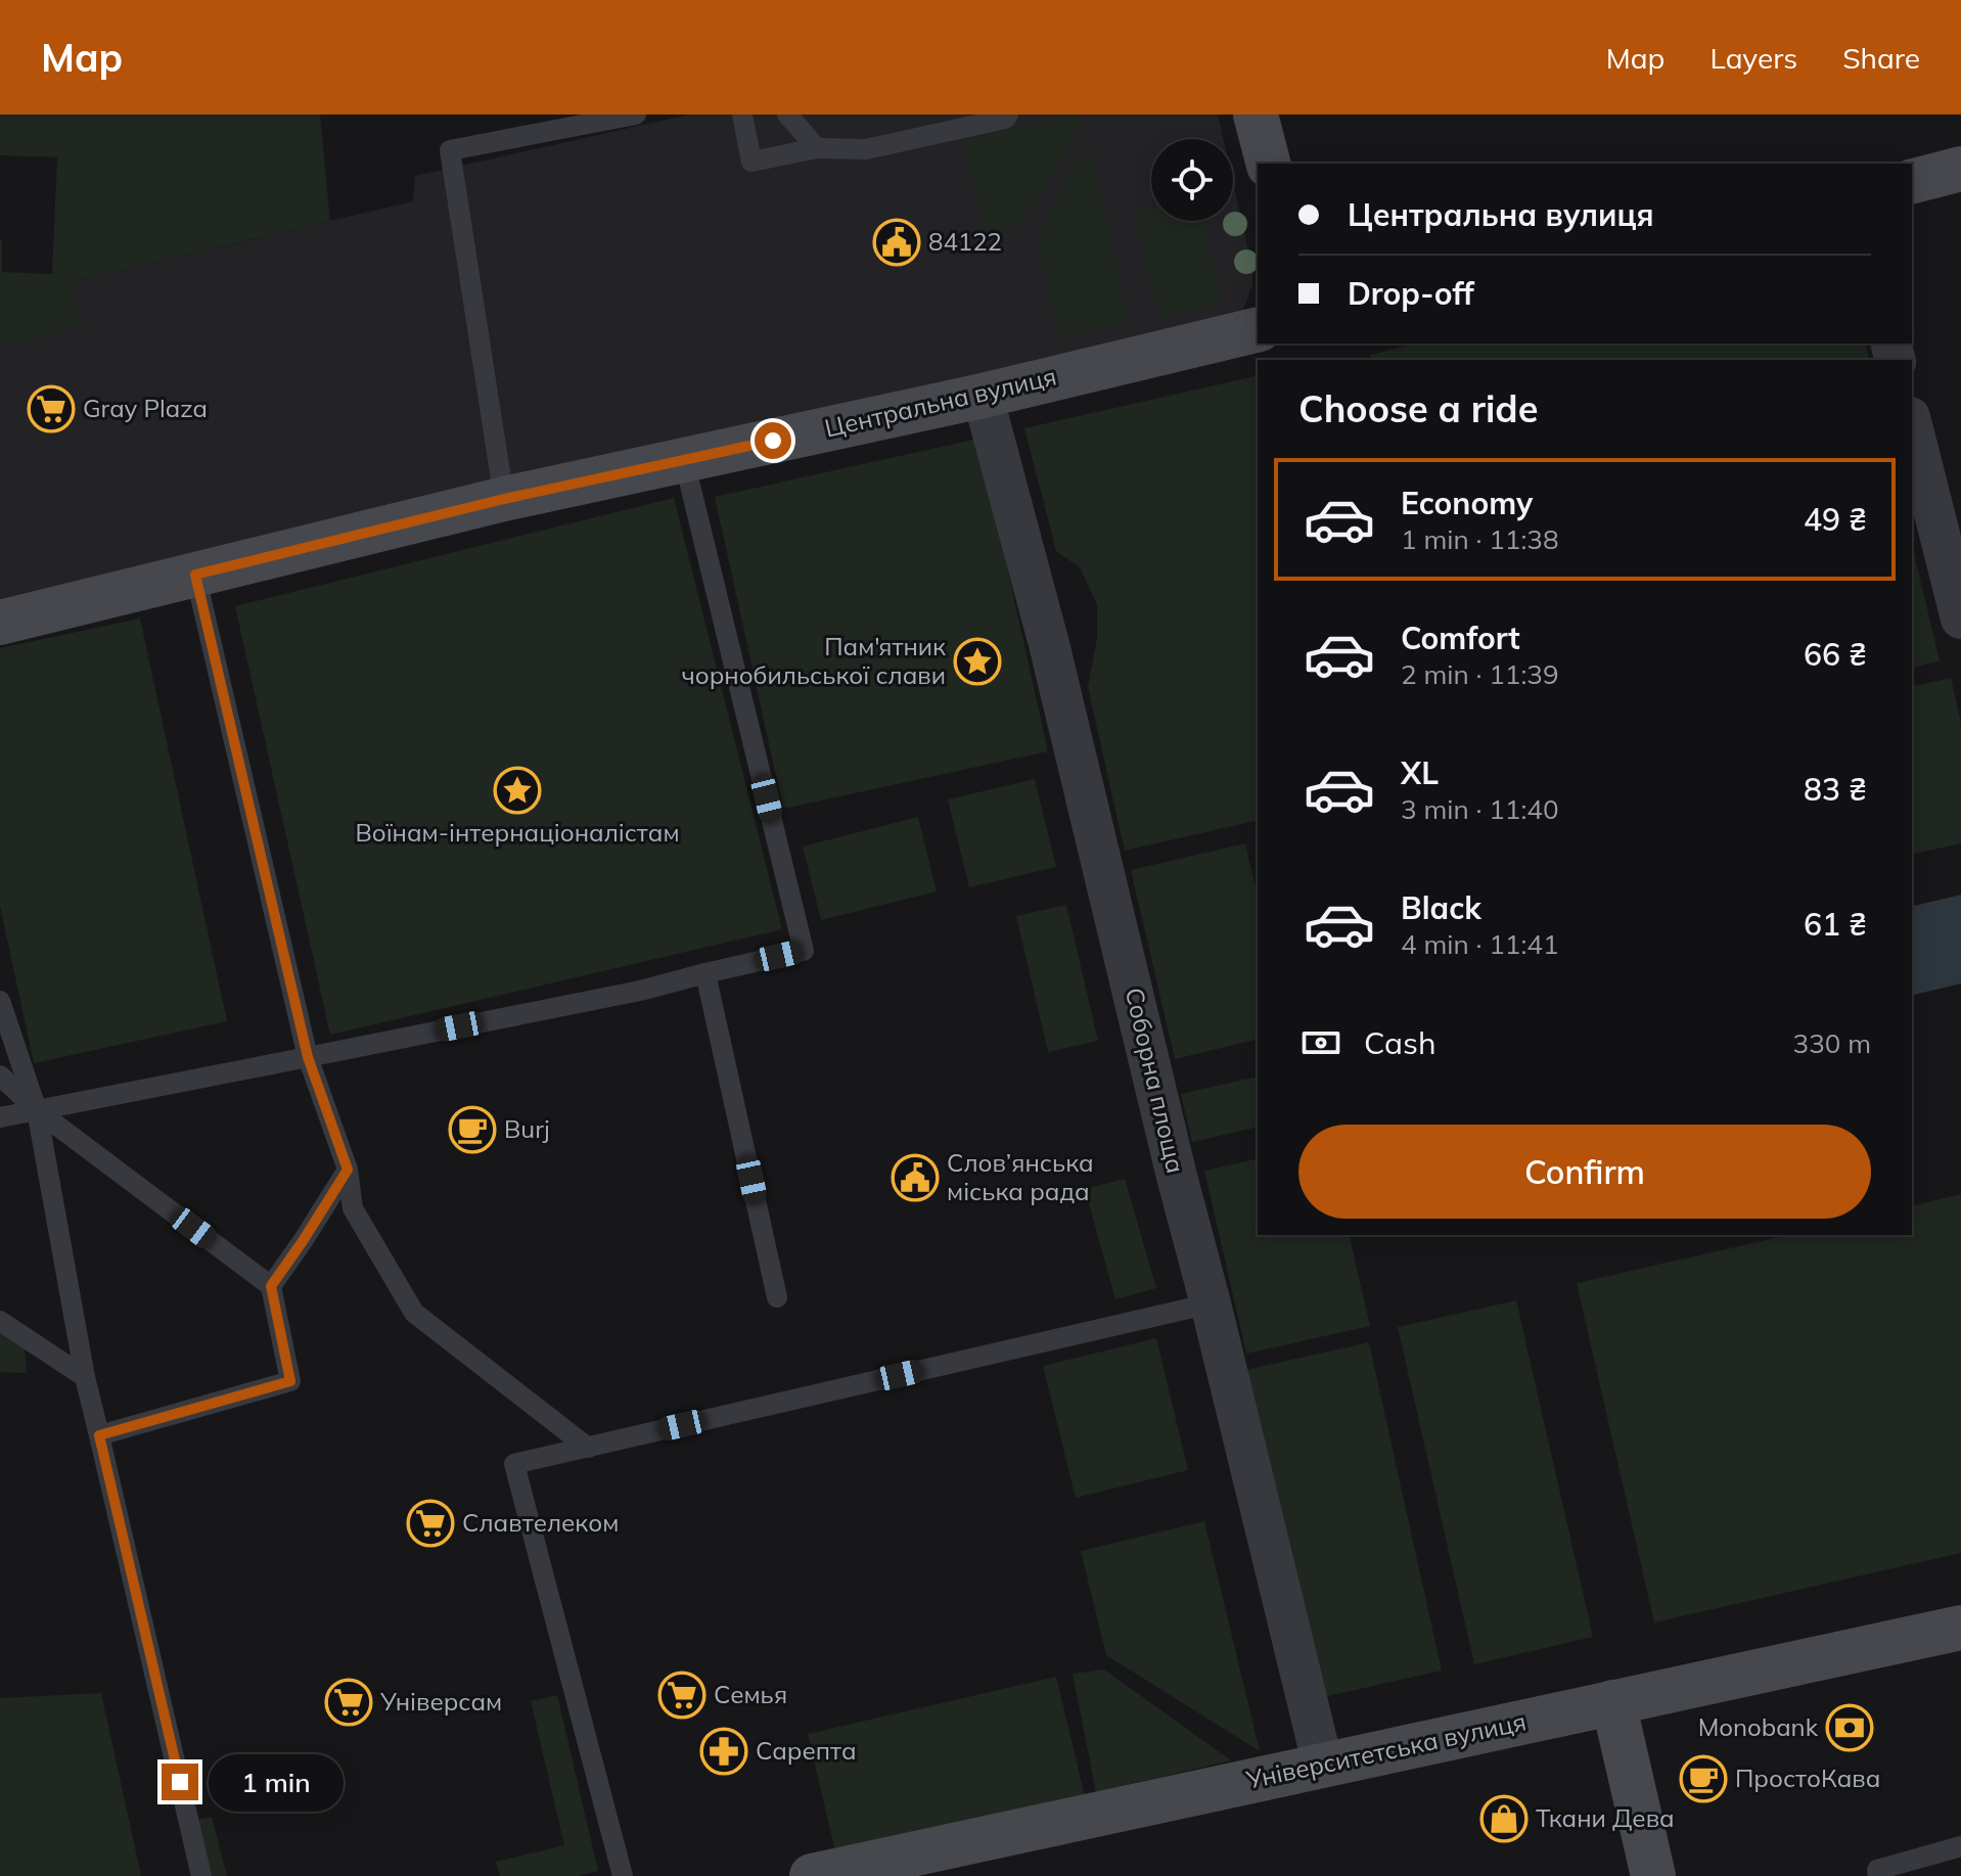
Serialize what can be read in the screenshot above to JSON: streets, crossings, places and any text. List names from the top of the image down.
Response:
{
  "streets": {
    "street": ["Центральна вулиця", "Соборна площа", "Університетська вулиця"]
  },
  "crossings": [
    ["Центральна вулиця", "Соборна площа"],
    ["Соборна площа", "Університетська вулиця"]
  ],
  "places": {
    "public building": ["84122", "Слов’янська міська рада"],
    "supermarket": [
      "Gray Plaza",
      "Славтелеком",
      "Семья",
      "Універсам"
    ],
    "place": ["Пам'ятник чорнобильської слави", "Воїнам-інтернаціоналістам"],
    "cafe": ["Burj", "ПростоКава"],
    "bank": ["Monobank"],
    "pharmacy": ["Сарепта"],
    "shop": ["Ткани Дева"]
  },
  "page": {
    "header": "Map",
    "nav": ["Map", "Layers", "Share"],
    "banner": ["Центральна вулиця", "Drop-off"],
    "heading": "Choose a ride",
    "list": [
      {
        "name": "Economy",
        "note": "1 min · 11:38",
        "value": "49 ₴"
      },
      {
        "name": "Comfort",
        "note": "2 min · 11:39",
        "value": "66 ₴"
      },
      {
        "name": "XL",
        "note": "3 min · 11:40",
        "value": "83 ₴"
      },
      {
        "name": "Black",
        "note": "4 min · 11:41",
        "value": "61 ₴"
      }
    ],
    "pay": ["Cash", "330 m"],
    "buttons": "Confirm",
    "bubble": "1 min"
  }
}
